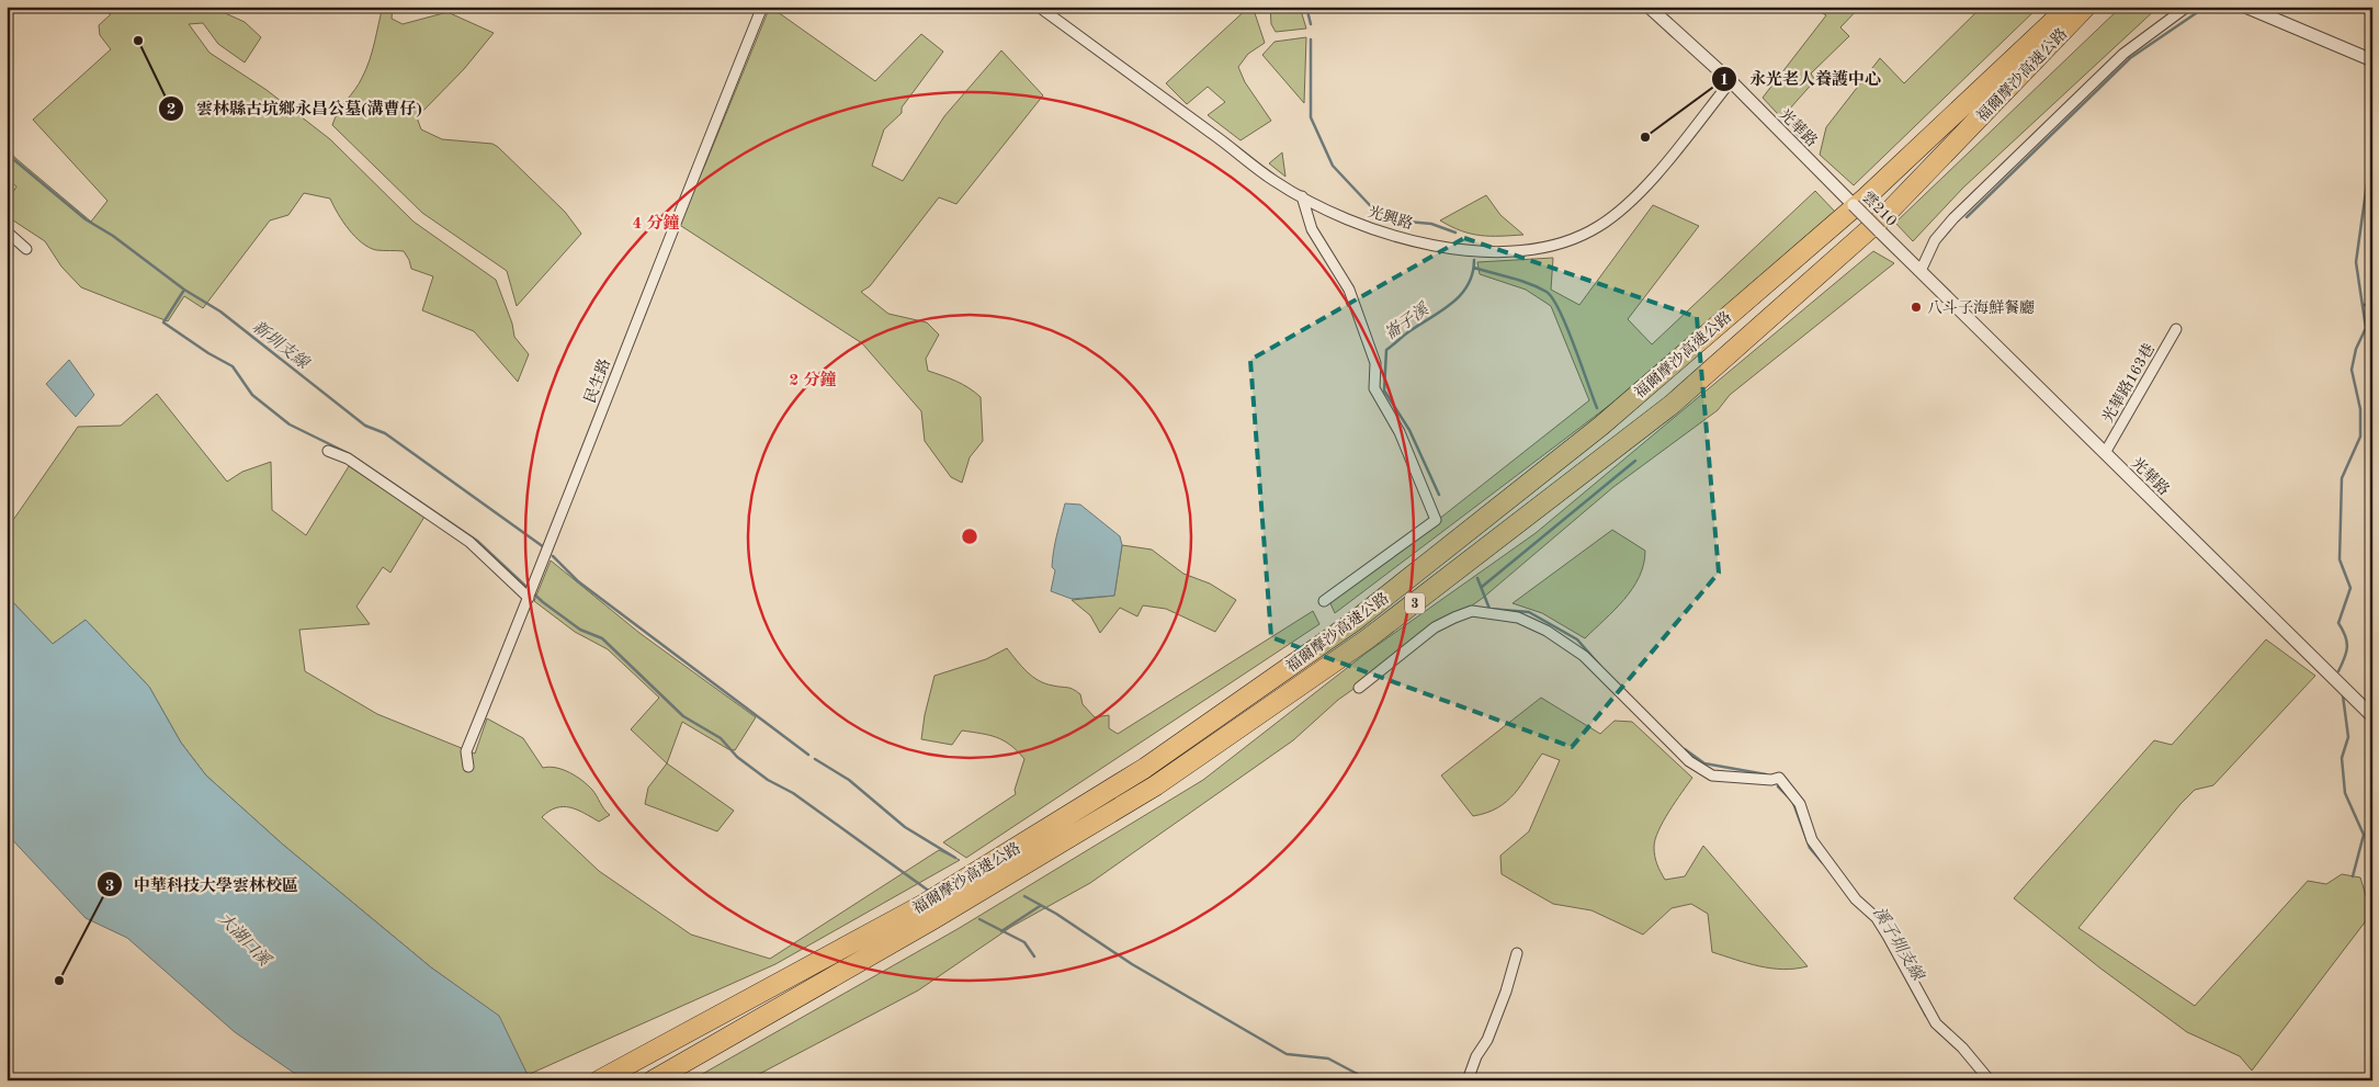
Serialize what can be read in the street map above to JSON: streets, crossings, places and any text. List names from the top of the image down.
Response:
{
  "streets": {
    "highway": ["福爾摩沙高速公路", "3"],
    "street": [
      "光華路",
      "雲210",
      "光興路",
      "民生路",
      "光華路163巷"
    ]
  },
  "crossings": [
    ["光華路", "雲210"],
    ["光華路", "光興路"],
    ["光華路", "光華路163巷"]
  ],
  "water": [
    "崙子溪",
    "新圳支線",
    "大湖口溪",
    "溪子圳支線"
  ],
  "places": [
    "雲林縣古坑鄉永昌公墓(溝曹仔)",
    "永光老人養護中心",
    "八斗子海鮮餐廳",
    "中華科技大學雲林校區"
  ],
  "rings": ["4 分鐘", "2 分鐘"]
}
